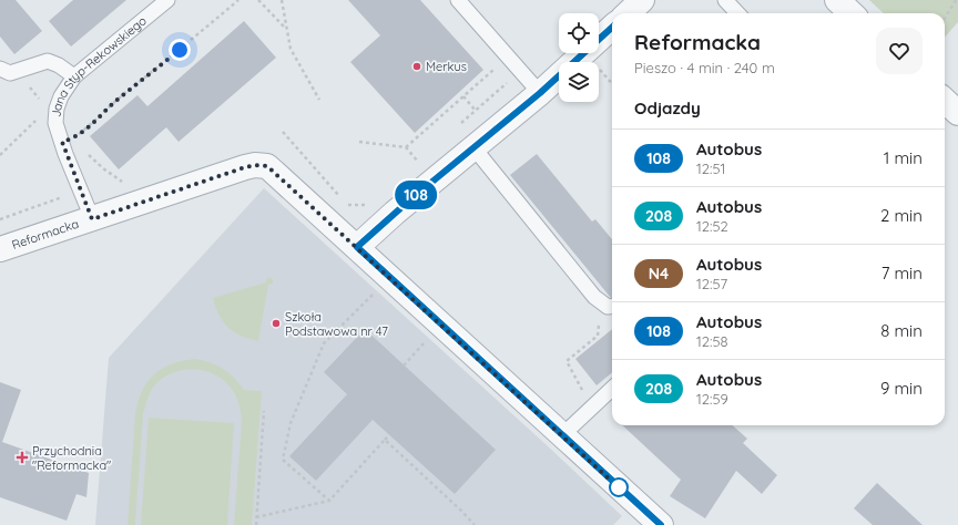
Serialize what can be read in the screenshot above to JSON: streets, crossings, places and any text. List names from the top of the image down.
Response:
{
  "streets": {
    "street": ["Reformacka"],
    "lane": ["Jana Styp-Rekowskiego"]
  },
  "crossings": [
    ["Jana Styp-Rekowskiego", "Reformacka"]
  ],
  "places": {
    "other": ["Merkus", "Szkoła Podstawowa nr 47"],
    "health": ["Przychodnia \"Reformacka\""]
  },
  "lines": ["bus line 108"],
  "page": {
    "on_map": "108",
    "heading": [
      ["Reformacka", "Pieszo · 4 min · 240 m"],
      "Odjazdy"
    ],
    "list": [
      {
        "mark": "108",
        "name": "Autobus",
        "note": "12:51",
        "value": "1 min"
      },
      {
        "mark": "208",
        "name": "Autobus",
        "note": "12:52",
        "value": "2 min"
      },
      {
        "mark": "N4",
        "name": "Autobus",
        "note": "12:57",
        "value": "7 min"
      },
      {
        "mark": "108",
        "name": "Autobus",
        "note": "12:58",
        "value": "8 min"
      },
      {
        "mark": "208",
        "name": "Autobus",
        "note": "12:59",
        "value": "9 min"
      }
    ]
  }
}
